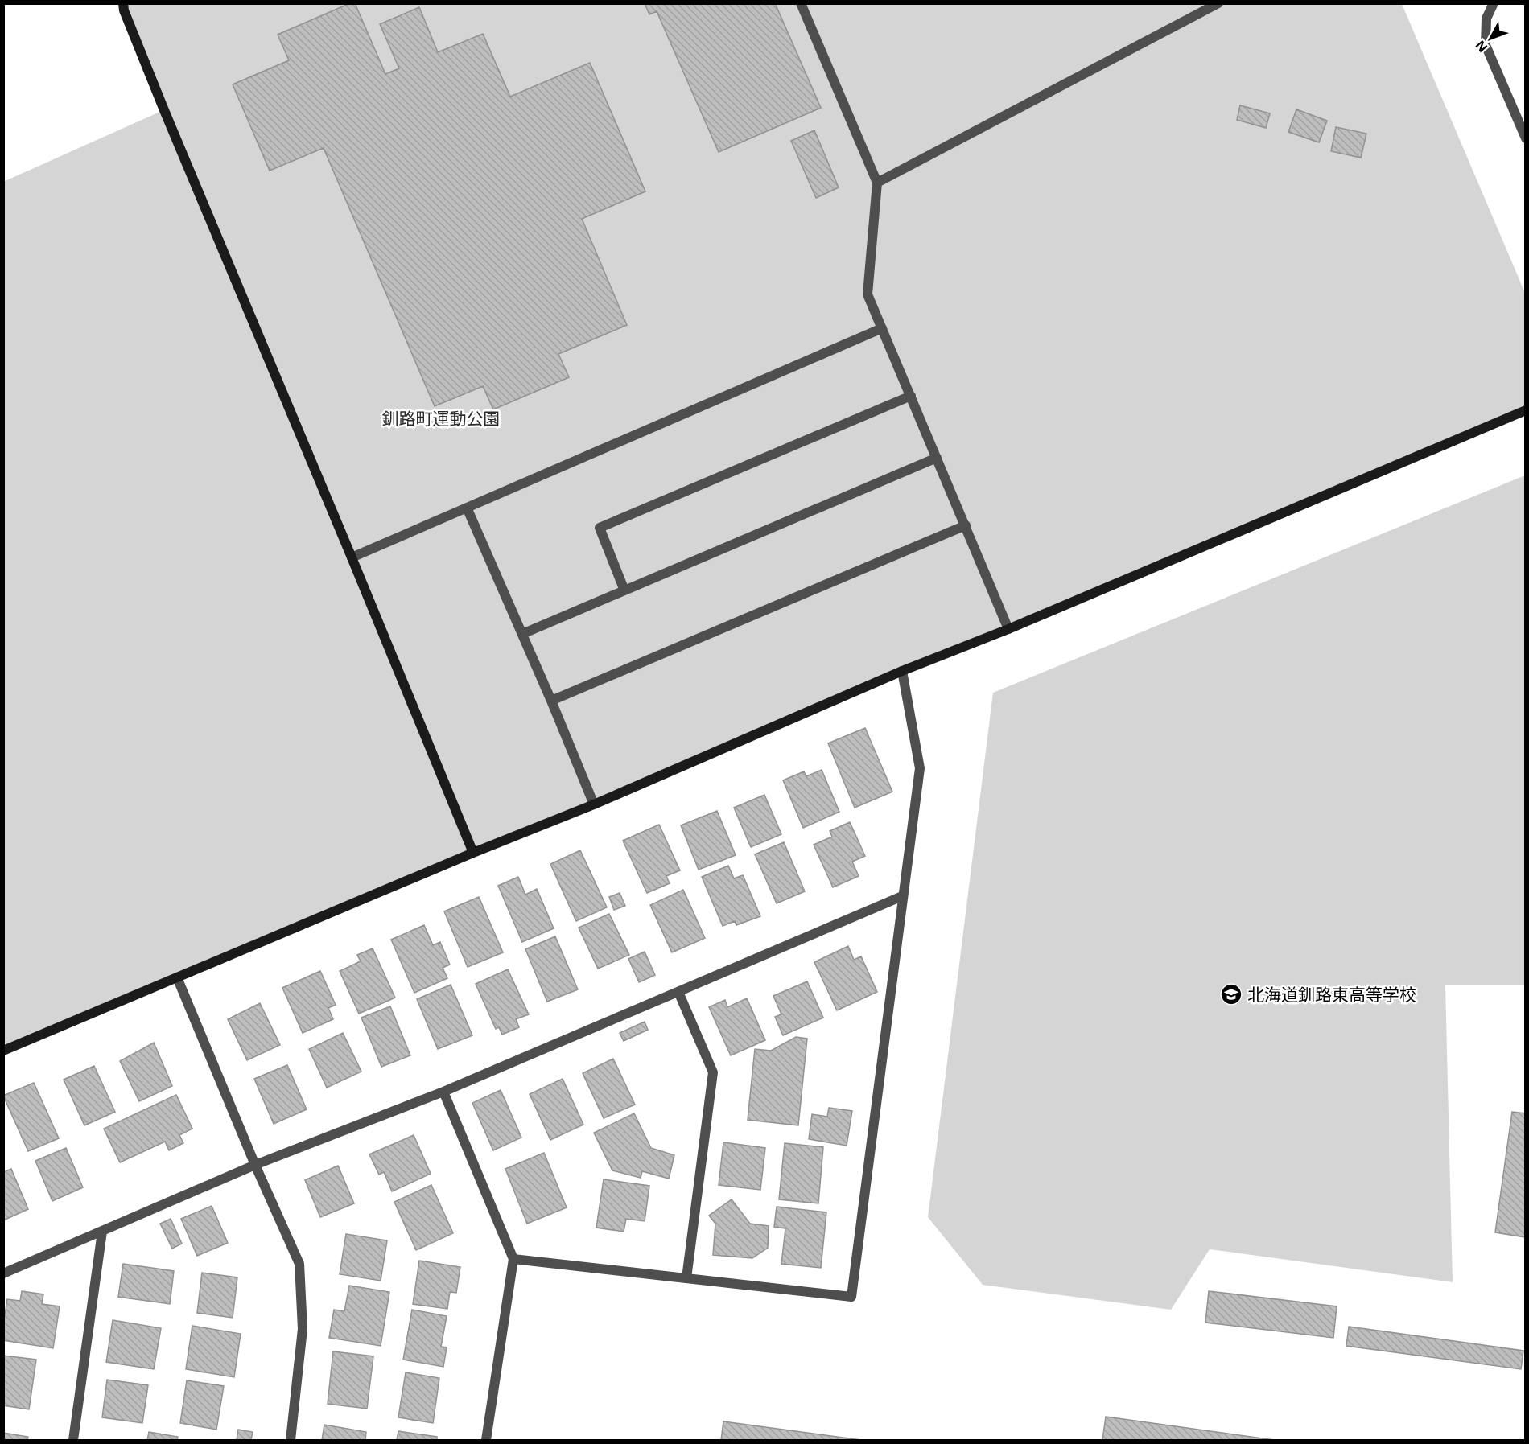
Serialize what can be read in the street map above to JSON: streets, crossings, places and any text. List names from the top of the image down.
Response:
{
  "parks": ["釧路町運動公園"],
  "places": {
    "school or university": ["北海道釧路東高等学校"]
  },
  "north": "bottom left"
}
